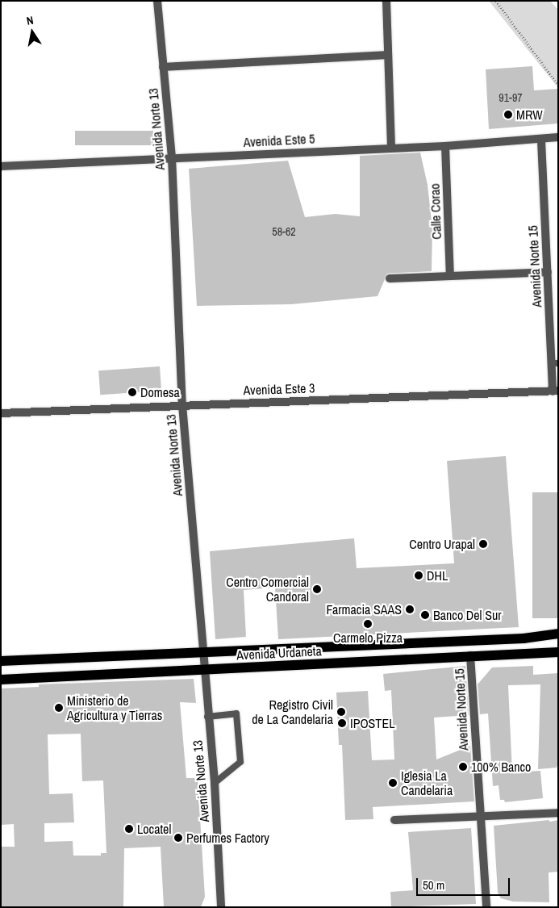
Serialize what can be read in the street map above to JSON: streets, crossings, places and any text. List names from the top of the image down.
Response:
{
  "streets": {
    "main road": ["Avenida Urdaneta"],
    "street": [
      "Avenida Norte 13",
      "Avenida Este 5",
      "Calle Corao",
      "Avenida Norte 15",
      "Avenida Este 3"
    ]
  },
  "crossings": [
    ["Avenida Norte 13", "Avenida Este 5"],
    ["Avenida Norte 13", "Avenida Este 3"],
    ["Avenida Norte 13", "Avenida Urdaneta"],
    ["Avenida Este 5", "Calle Corao"],
    ["Avenida Este 5", "Avenida Norte 15"],
    ["Avenida Norte 15", "Avenida Este 3"],
    ["Avenida Norte 15", "Avenida Urdaneta"]
  ],
  "places": [
    "MRW",
    "Domesa",
    "Centro Urapal",
    "DHL",
    "Centro Comercial Candoral",
    "Farmacia SAAS",
    "Banco Del Sur",
    "Carmelo Pizza",
    "Ministerio de Agricultura y Tierras",
    "Registro Civil de La Candelaria",
    "IPOSTEL",
    "100% Banco",
    "Iglesia La Candelaria",
    "Locatel",
    "Perfumes Factory"
  ],
  "house_numbers": ["91-97", "58-62"],
  "scale_bar": "50 m",
  "north": "top"
}
